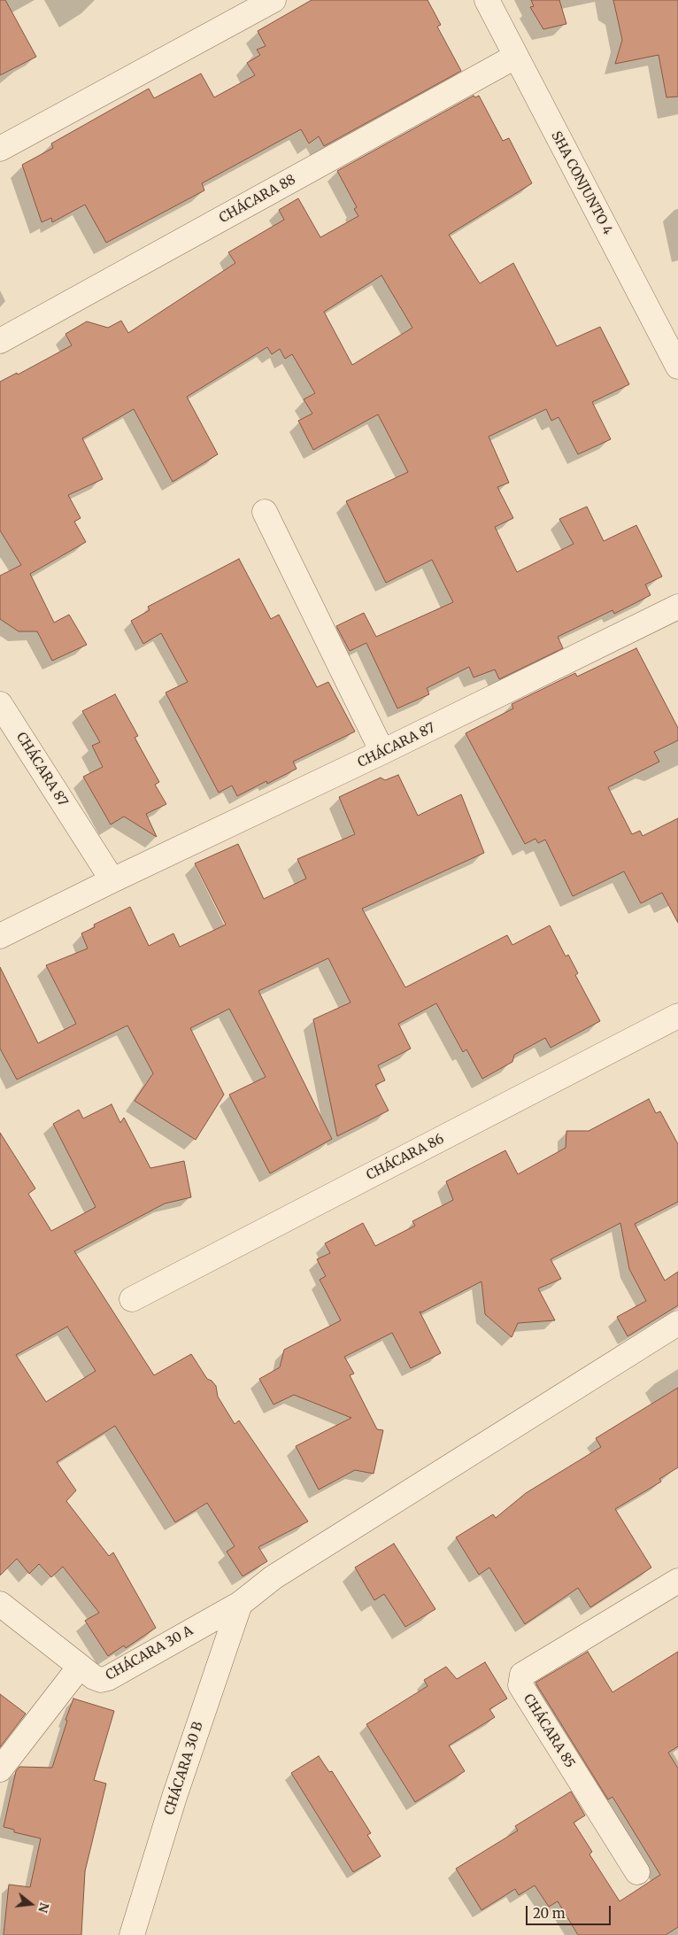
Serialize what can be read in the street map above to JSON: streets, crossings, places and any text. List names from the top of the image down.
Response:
{
  "streets": {
    "street": [
      "SHA CONJUNTO 4",
      "CHÁCARA 88",
      "CHÁCARA 87",
      "CHÁCARA 86",
      "CHÁCARA 30 A",
      "CHÁCARA 85",
      "CHÁCARA 30 B"
    ]
  },
  "crossings": [
    ["SHA CONJUNTO 4", "CHÁCARA 88"],
    ["CHÁCARA 30 A", "CHÁCARA 30 B"]
  ],
  "scale_bar": "20 m",
  "north": "right"
}
